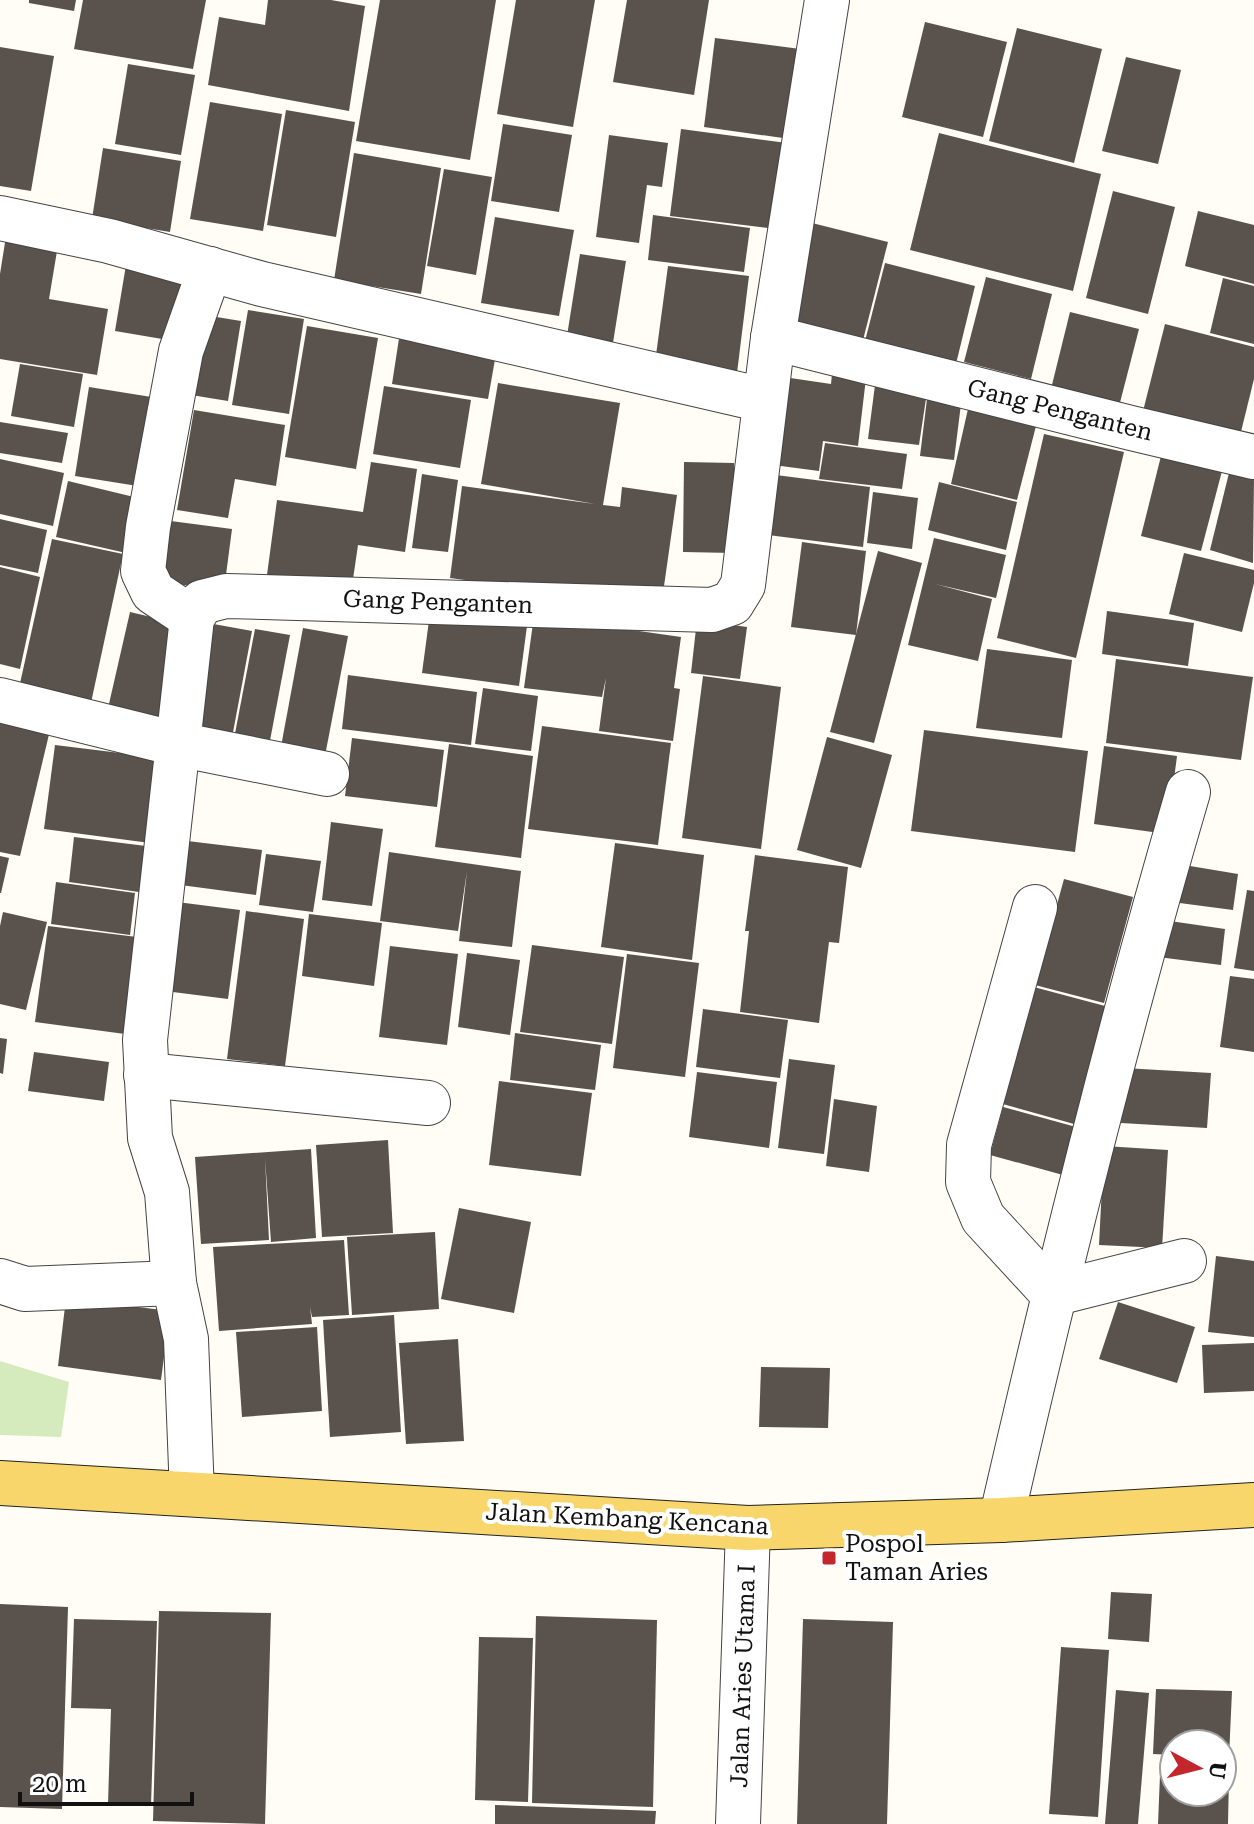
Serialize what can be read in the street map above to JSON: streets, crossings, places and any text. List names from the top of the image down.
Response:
{
  "streets": {
    "main road": ["Jalan Kembang Kencana"],
    "street": ["Gang Penganten", "Jalan Aries Utama I"]
  },
  "crossings": [
    ["Jalan Kembang Kencana", "Jalan Aries Utama I"]
  ],
  "places": {
    "transit": ["Pospol Taman Aries"]
  },
  "scale_bar": "20 m",
  "north": "right"
}
